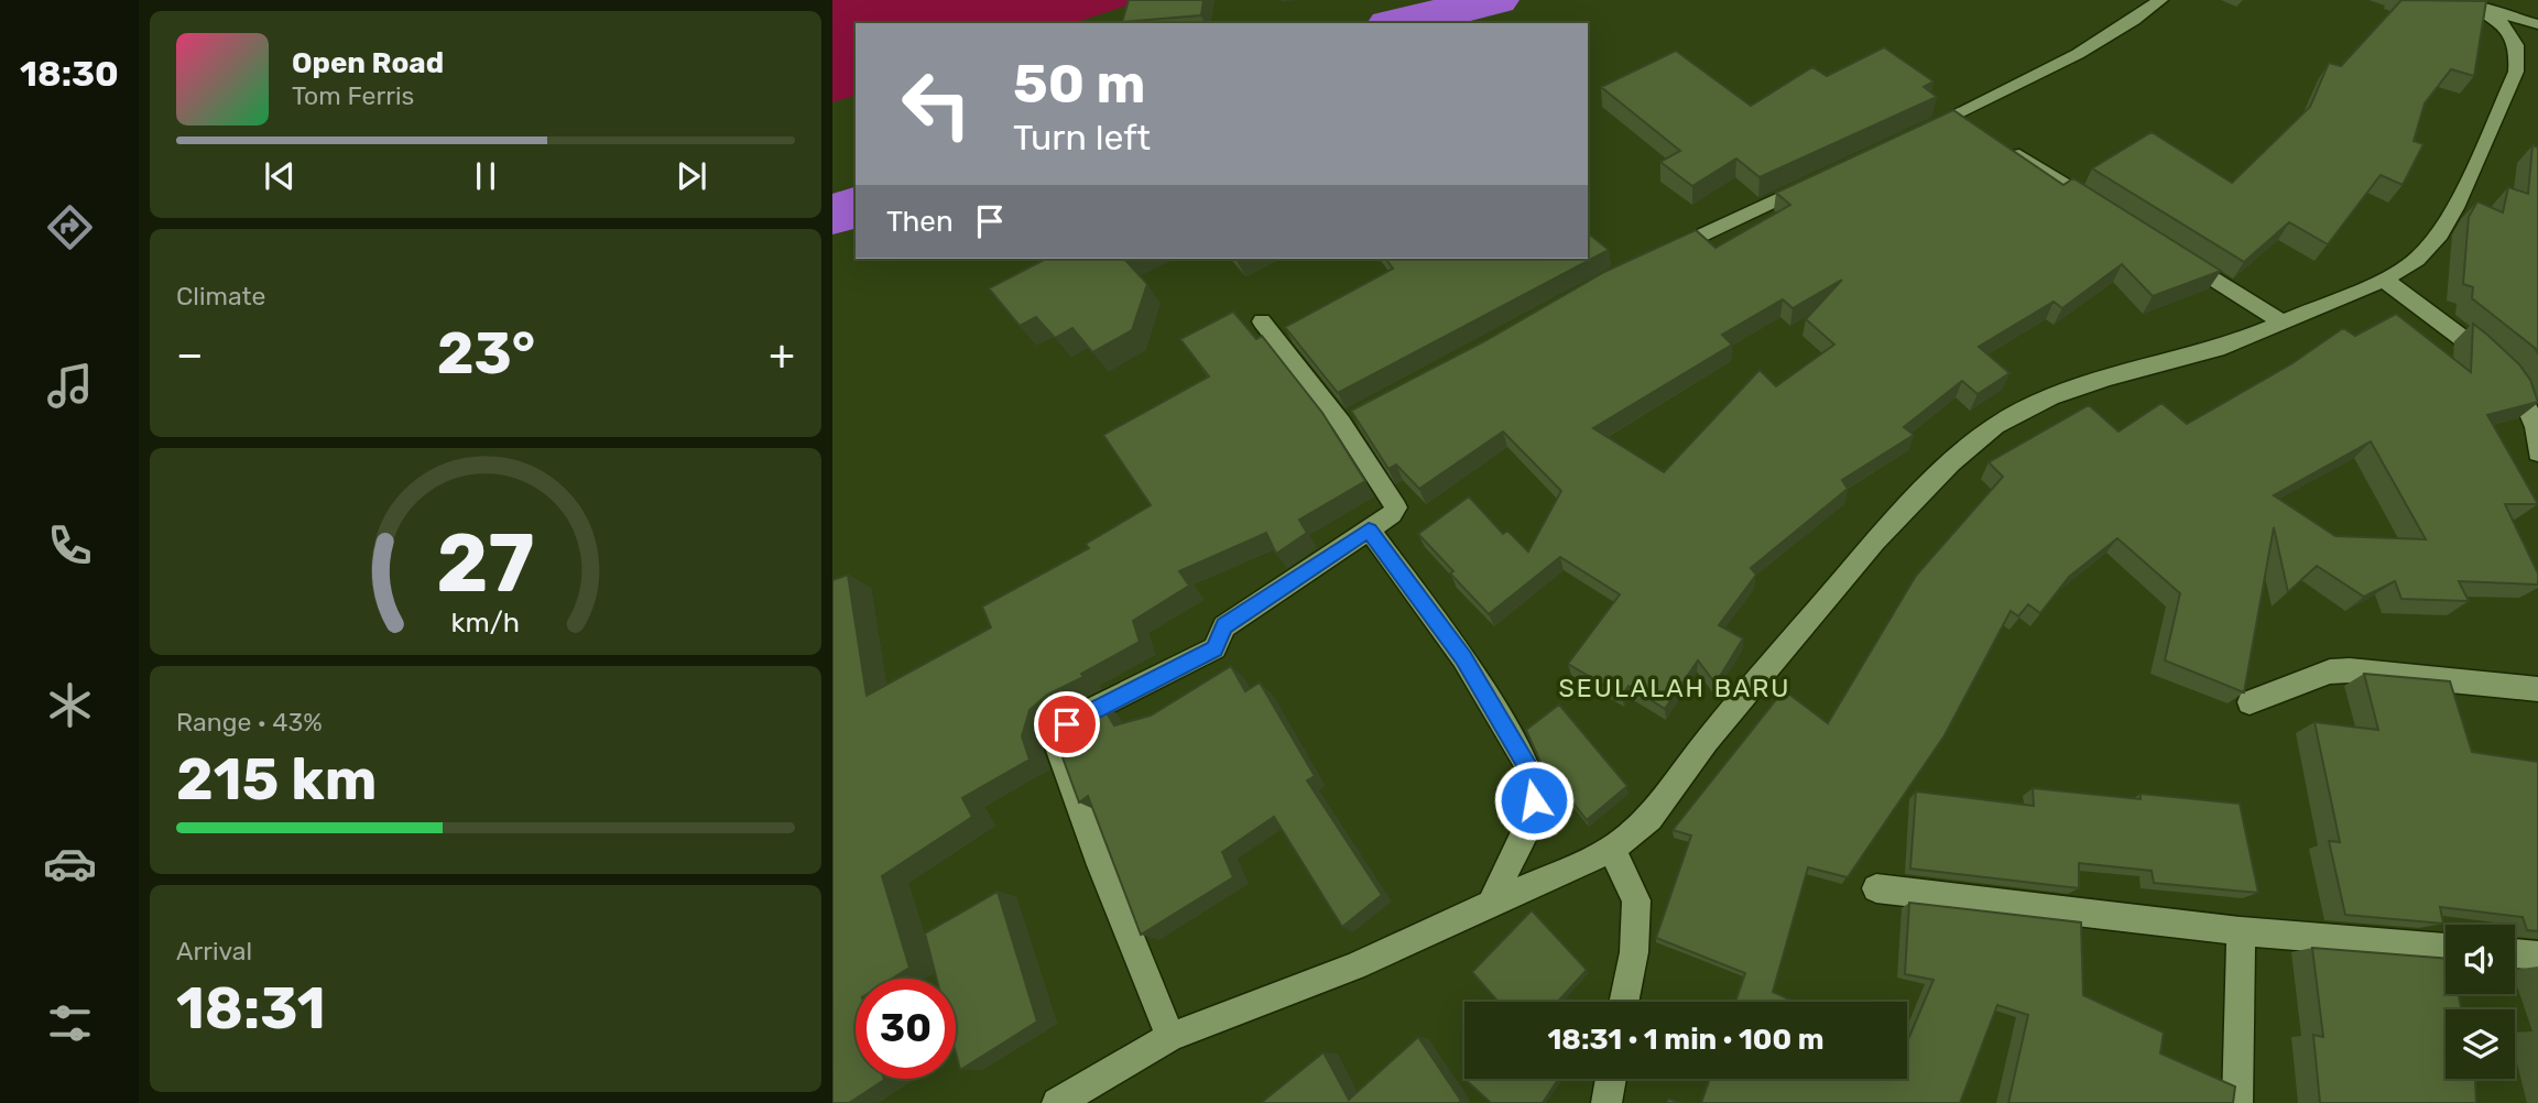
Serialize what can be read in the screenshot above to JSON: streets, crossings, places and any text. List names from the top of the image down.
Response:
{
  "districts": ["SEULALAH BARU"],
  "page": {
    "tabs": "18:30",
    "turn": ["50 m", "Turn left"],
    "song": ["Open Road", "Tom Ferris"],
    "then": "Then",
    "tile": [
      "Climate",
      ["Range · 43%", "215 km"],
      ["Arrival", "18:31"]
    ],
    "heat": ["−", "23°", "+"],
    "limit": "30",
    "trip": "18:31 · 1 min · 100 m",
    "gauge": ["27", "km/h"]
  }
}
